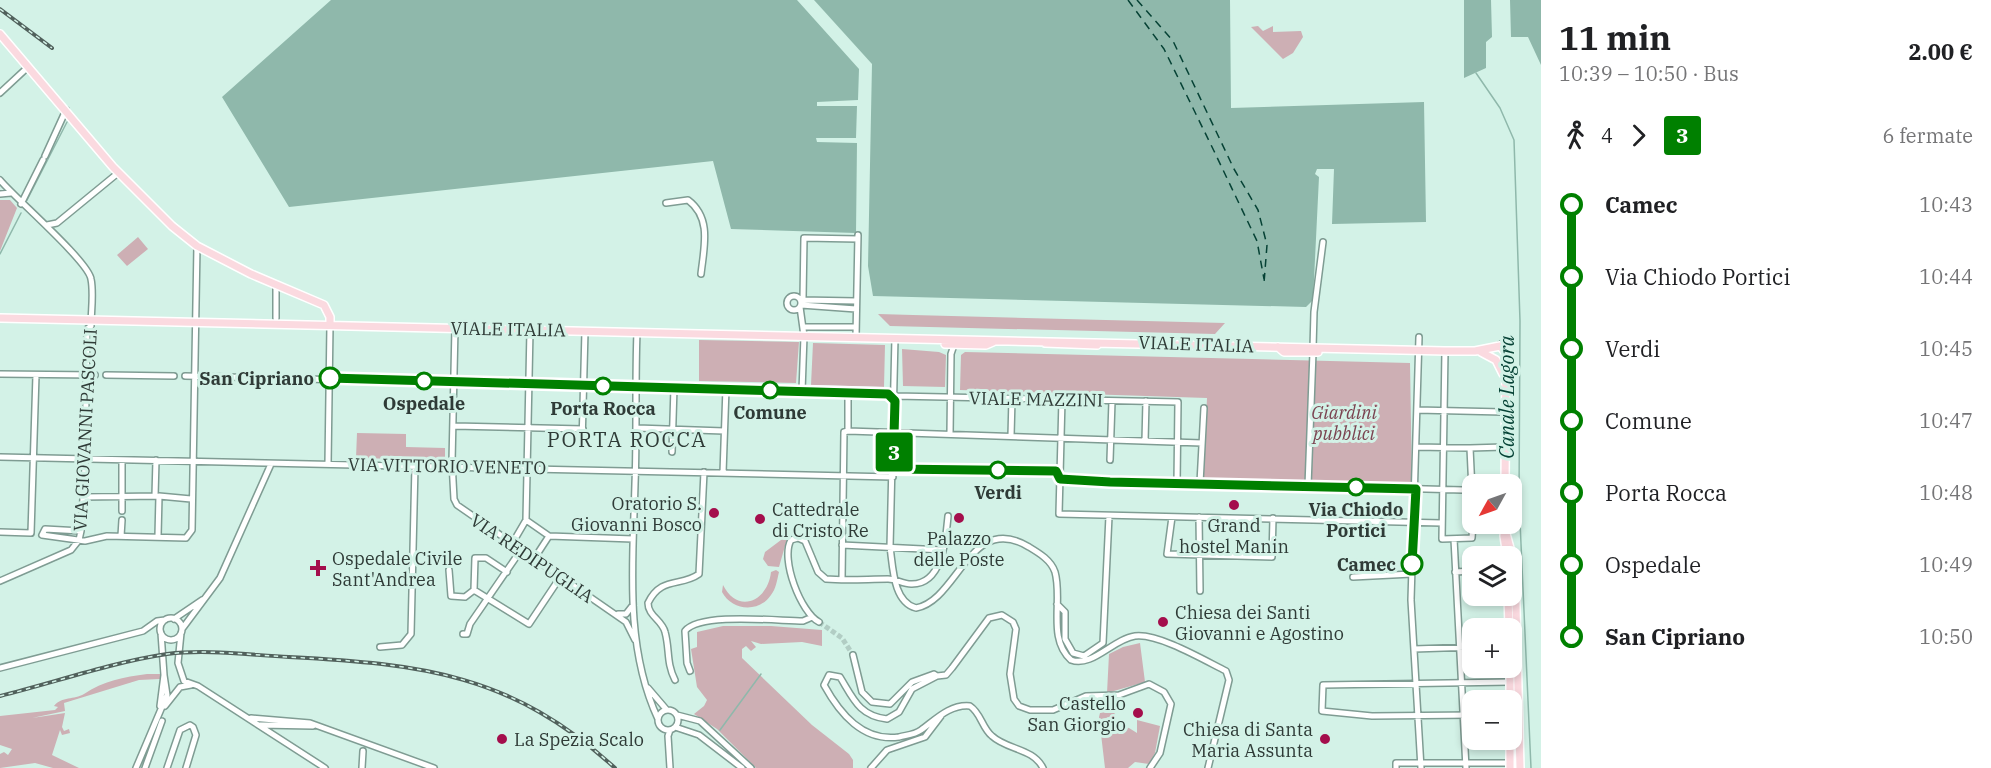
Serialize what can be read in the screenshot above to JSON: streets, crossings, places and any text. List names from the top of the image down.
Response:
{
  "streets": {
    "main road": ["VIALE ITALIA"],
    "street": [
      "VIALE MAZZINI",
      "VIA GIOVANNI PASCOLI",
      "VIA VITTORIO VENETO",
      "VIA REDIPUGLIA"
    ]
  },
  "crossings": [
    ["VIALE ITALIA", "VIA GIOVANNI PASCOLI"],
    ["VIA GIOVANNI PASCOLI", "VIA VITTORIO VENETO"],
    ["VIA VITTORIO VENETO", "VIA REDIPUGLIA"]
  ],
  "districts": ["PORTA ROCCA"],
  "water": ["Canale Lagora"],
  "parks": ["Giardini pubblici"],
  "places": {
    "other": [
      "San Cipriano",
      "Ospedale",
      "Porta Rocca",
      "Comune",
      "Verdi",
      "Via Chiodo Portici",
      "Grand hostel Manin",
      "Oratorio S. Giovanni Bosco",
      "Palazzo delle Poste",
      "Cattedrale di Cristo Re",
      "Camec",
      "Chiesa dei Santi Giovanni e Agostino",
      "Castello San Giorgio",
      "La Spezia Scalo",
      "Chiesa di Santa Maria Assunta"
    ],
    "health": ["Ospedale Civile Sant'Andrea"]
  },
  "lines": ["bus line 3"],
  "north": "bottom left",
  "page": {
    "on_map": "3",
    "heading": ["11 min", "10:39 – 10:50 · Bus", "2.00 €"],
    "legs": ["4", "3", "6 fermate"],
    "list": [
      {
        "name": "Camec",
        "value": "10:43"
      },
      {
        "name": "Via Chiodo Portici",
        "value": "10:44"
      },
      {
        "name": "Verdi",
        "value": "10:45"
      },
      {
        "name": "Comune",
        "value": "10:47"
      },
      {
        "name": "Porta Rocca",
        "value": "10:48"
      },
      {
        "name": "Ospedale",
        "value": "10:49"
      },
      {
        "name": "San Cipriano",
        "value": "10:50"
      }
    ],
    "map_buttons": ["+", "−"]
  }
}
